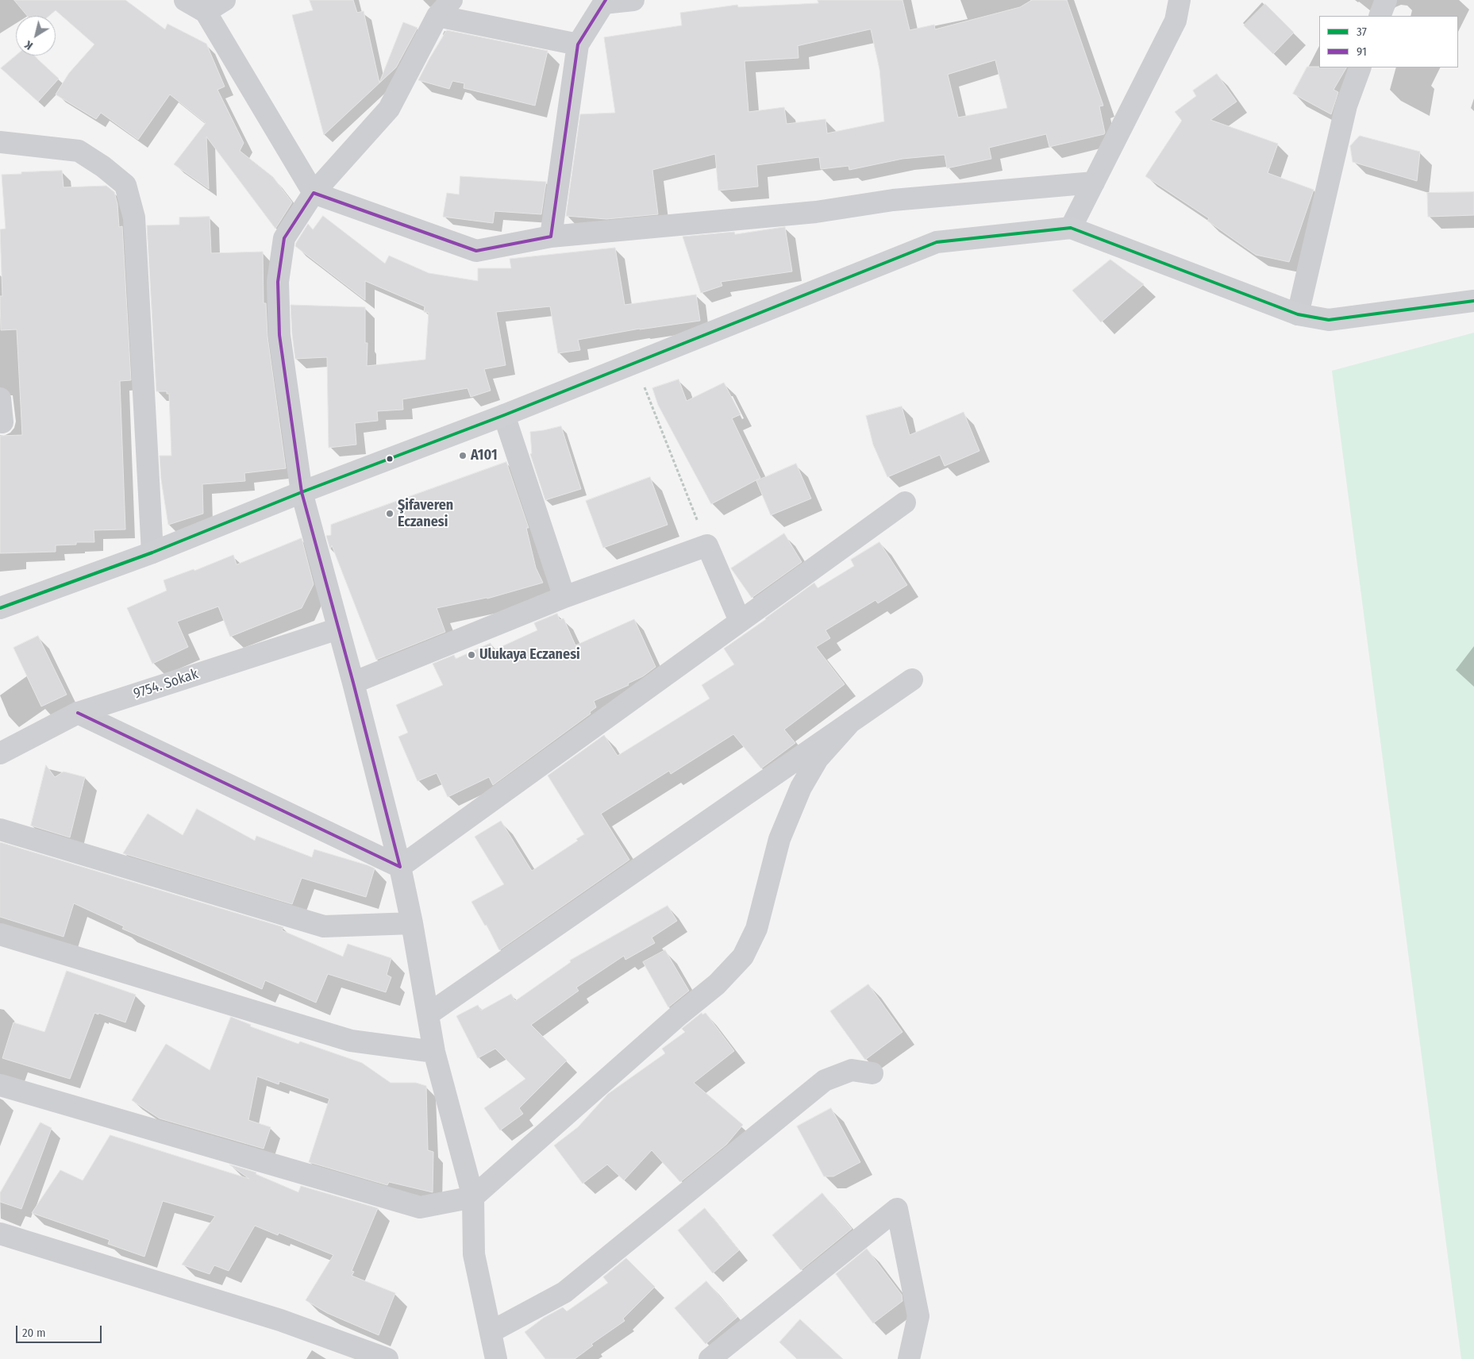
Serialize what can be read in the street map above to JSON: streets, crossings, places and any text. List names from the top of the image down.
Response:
{
  "streets": {
    "main road": ["9754. Sokak"]
  },
  "places": ["A101", "Şifaveren Eczanesi", "Ulukaya Eczanesi"],
  "lines": ["transit line 91", "transit line 37"],
  "legend": ["37", "91"],
  "scale_bar": "20 m",
  "north": "bottom left"
}
